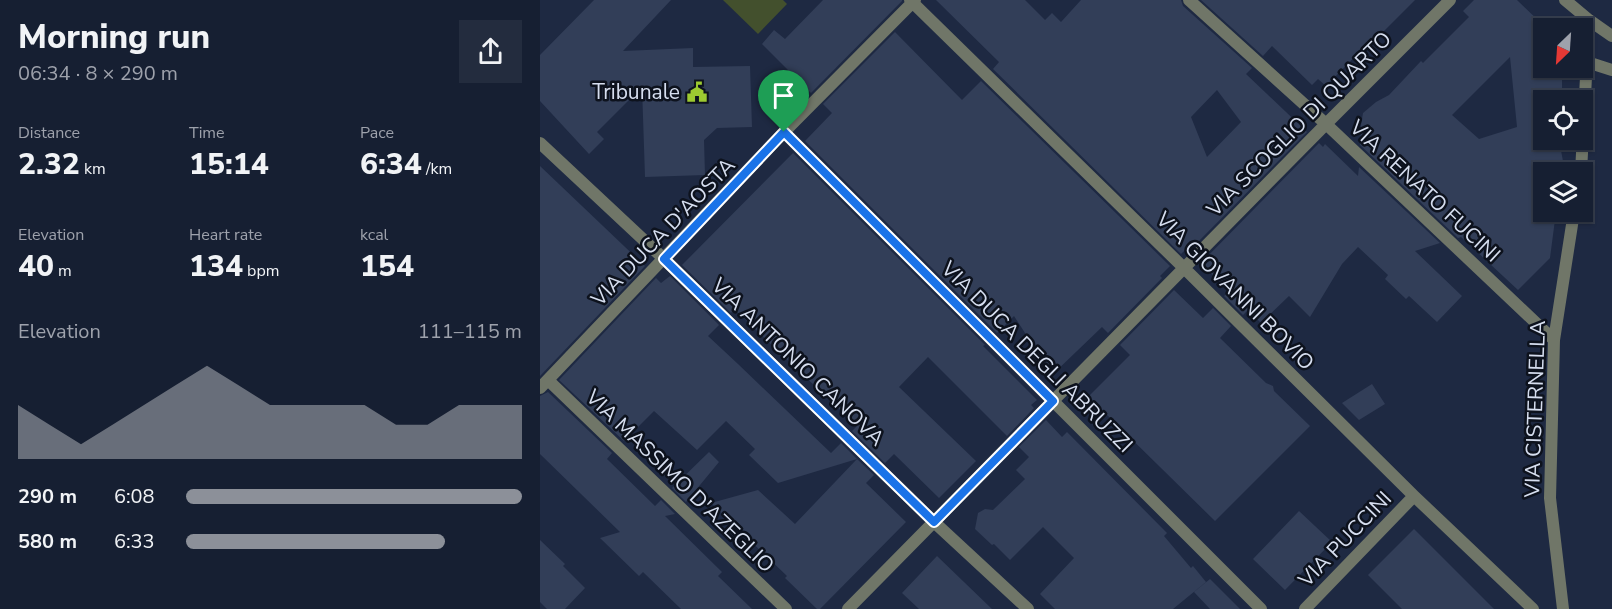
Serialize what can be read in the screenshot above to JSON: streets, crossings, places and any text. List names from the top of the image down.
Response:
{
  "streets": {
    "street": [
      "VIA SCOGLIO DI QUARTO",
      "VIA RENATO FUCINI",
      "VIA DUCA D'AOSTA",
      "VIA GIOVANNI BOVIO",
      "VIA DUCA DEGLI ABRUZZI",
      "VIA ANTONIO CANOVA",
      "VIA CISTERNELLA",
      "VIA MASSIMO D'AZEGLIO",
      "VIA PUCCINI"
    ]
  },
  "crossings": [
    ["VIA SCOGLIO DI QUARTO", "VIA RENATO FUCINI"],
    ["VIA SCOGLIO DI QUARTO", "VIA GIOVANNI BOVIO"],
    ["VIA SCOGLIO DI QUARTO", "VIA DUCA DEGLI ABRUZZI"],
    ["VIA SCOGLIO DI QUARTO", "VIA ANTONIO CANOVA"],
    ["VIA RENATO FUCINI", "VIA CISTERNELLA"],
    ["VIA DUCA D'AOSTA", "VIA GIOVANNI BOVIO"],
    ["VIA DUCA D'AOSTA", "VIA DUCA DEGLI ABRUZZI"],
    ["VIA DUCA D'AOSTA", "VIA ANTONIO CANOVA"],
    ["VIA DUCA D'AOSTA", "VIA MASSIMO D'AZEGLIO"],
    ["VIA GIOVANNI BOVIO", "VIA PUCCINI"]
  ],
  "places": {
    "public building": ["Tribunale"]
  },
  "north": "bottom left",
  "page": {
    "heading": ["Morning run", "06:34 · 8 × 290 m"],
    "stats": [
      ["Distance", "2.32 km"],
      ["Time", "15:14"],
      ["Pace", "6:34 /km"],
      ["Elevation", "40 m"],
      ["Heart rate", "134 bpm"],
      ["kcal", "154"]
    ],
    "chart": ["Elevation", "111–115 m"],
    "list": [
      {
        "name": "290 m",
        "note": "6:08"
      },
      {
        "name": "580 m",
        "note": "6:33"
      }
    ]
  }
}
